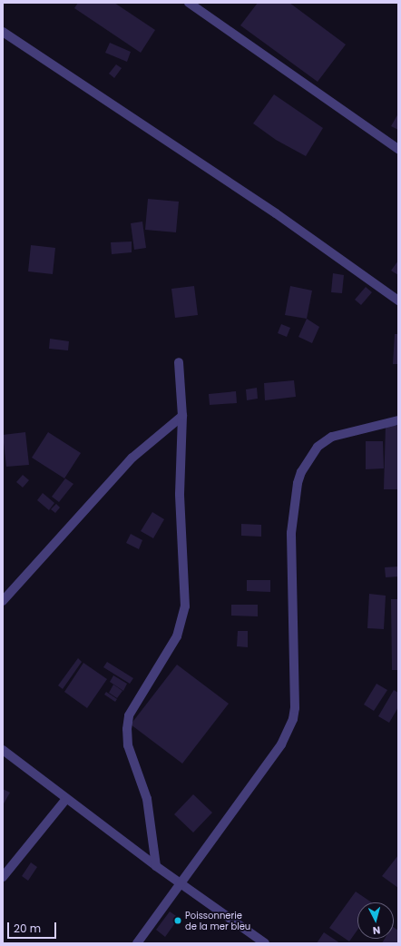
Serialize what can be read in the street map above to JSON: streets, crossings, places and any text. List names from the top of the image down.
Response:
{
  "places": ["Poissonnerie de la mer bleu"],
  "scale_bar": "20 m",
  "north": "bottom"
}
